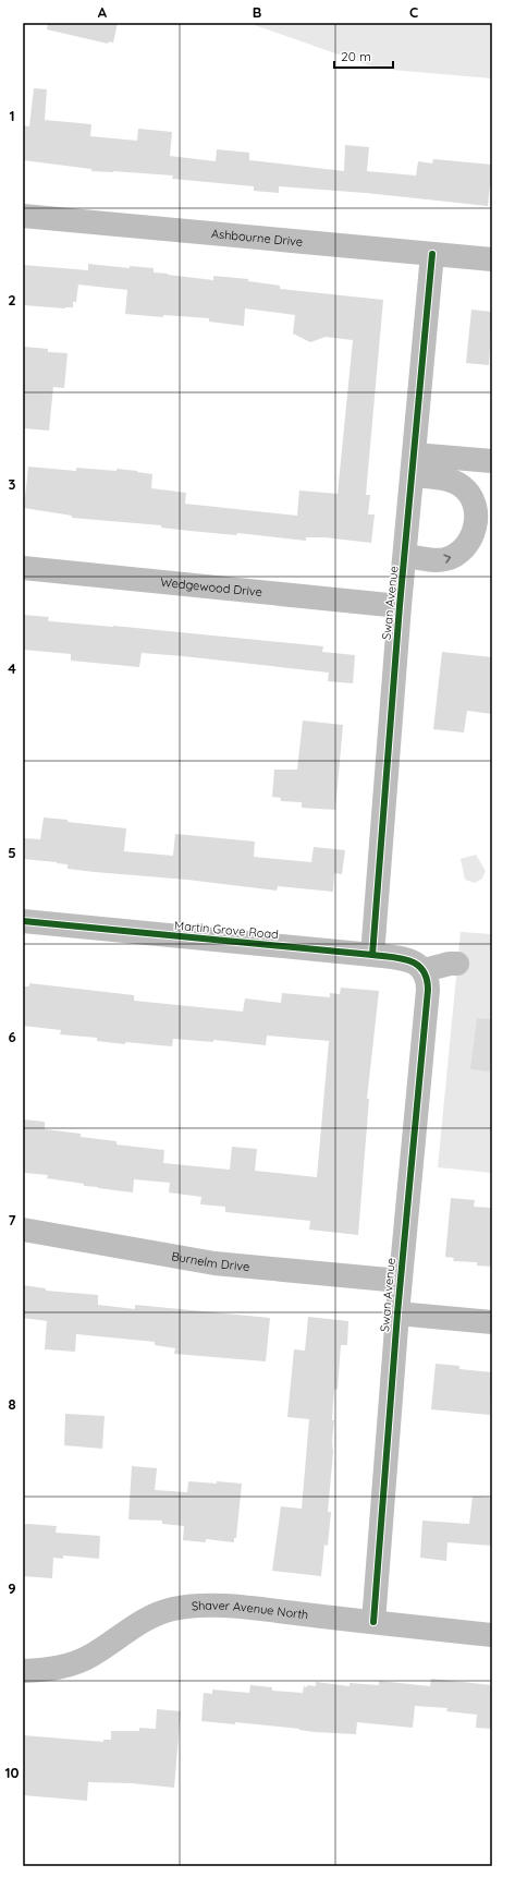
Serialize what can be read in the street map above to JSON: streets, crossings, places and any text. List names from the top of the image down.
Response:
{
  "streets": {
    "street": [
      "Ashbourne Drive",
      "Wedgewood Drive",
      "Swan Avenue",
      "Martin Grove Road",
      "Burnelm Drive",
      "Shaver Avenue North"
    ]
  },
  "crossings": [
    ["Ashbourne Drive", "Swan Avenue"],
    ["Wedgewood Drive", "Swan Avenue"],
    ["Swan Avenue", "Martin Grove Road"],
    ["Swan Avenue", "Burnelm Drive"],
    ["Swan Avenue", "Shaver Avenue North"]
  ],
  "scale_bar": "20 m",
  "grid": {
    "columns": ["A", "B", "C"],
    "rows": [
      "1",
      "2",
      "3",
      "4",
      "5",
      "6",
      "7",
      "8",
      "9",
      "10"
    ]
  }
}
